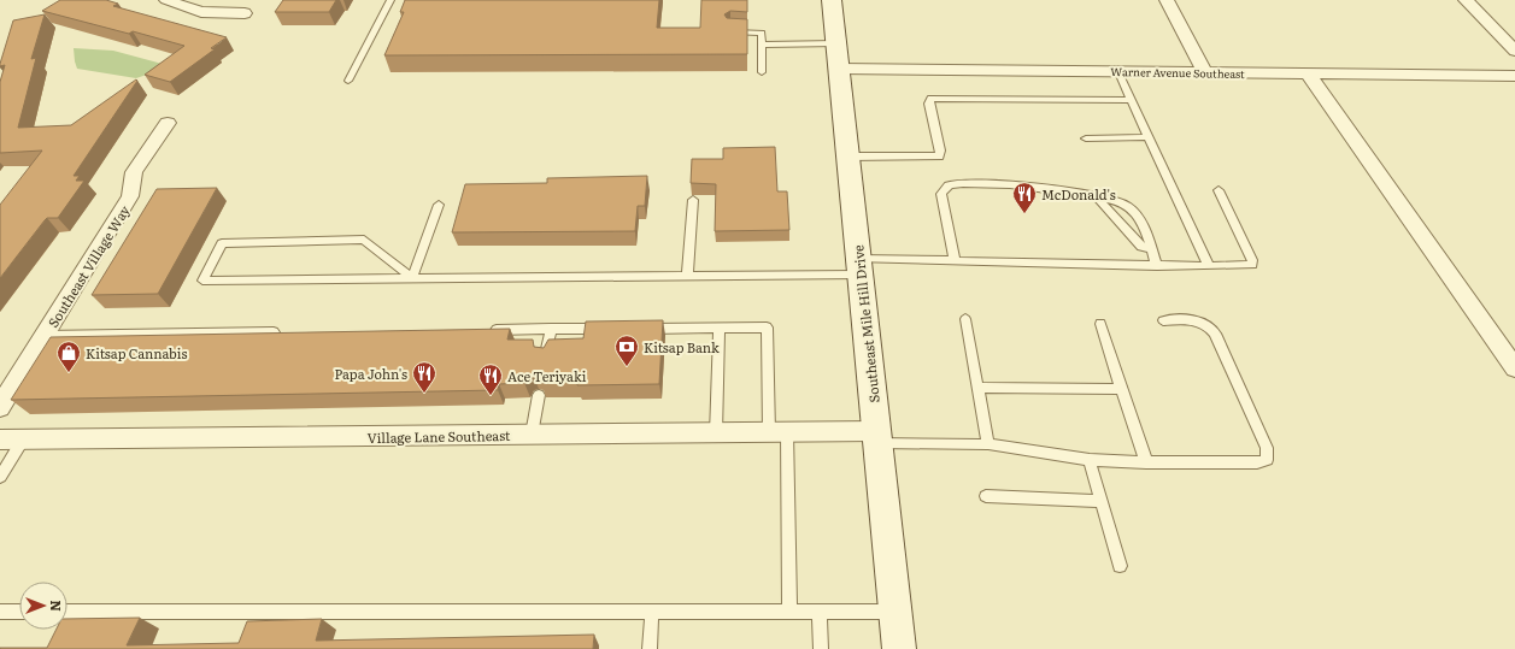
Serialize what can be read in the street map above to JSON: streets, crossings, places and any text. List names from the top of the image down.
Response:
{
  "streets": {
    "main road": ["Southeast Mile Hill Drive"],
    "street": ["Warner Avenue Southeast", "Southeast Village Way", "Village Lane Southeast"]
  },
  "crossings": [
    ["Warner Avenue Southeast", "Southeast Mile Hill Drive"],
    ["Southeast Mile Hill Drive", "Village Lane Southeast"]
  ],
  "places": {
    "restaurant": ["McDonald's", "Papa John's", "Ace Teriyaki"],
    "bank": ["Kitsap Bank"],
    "shop": ["Kitsap Cannabis"]
  },
  "north": "right"
}
